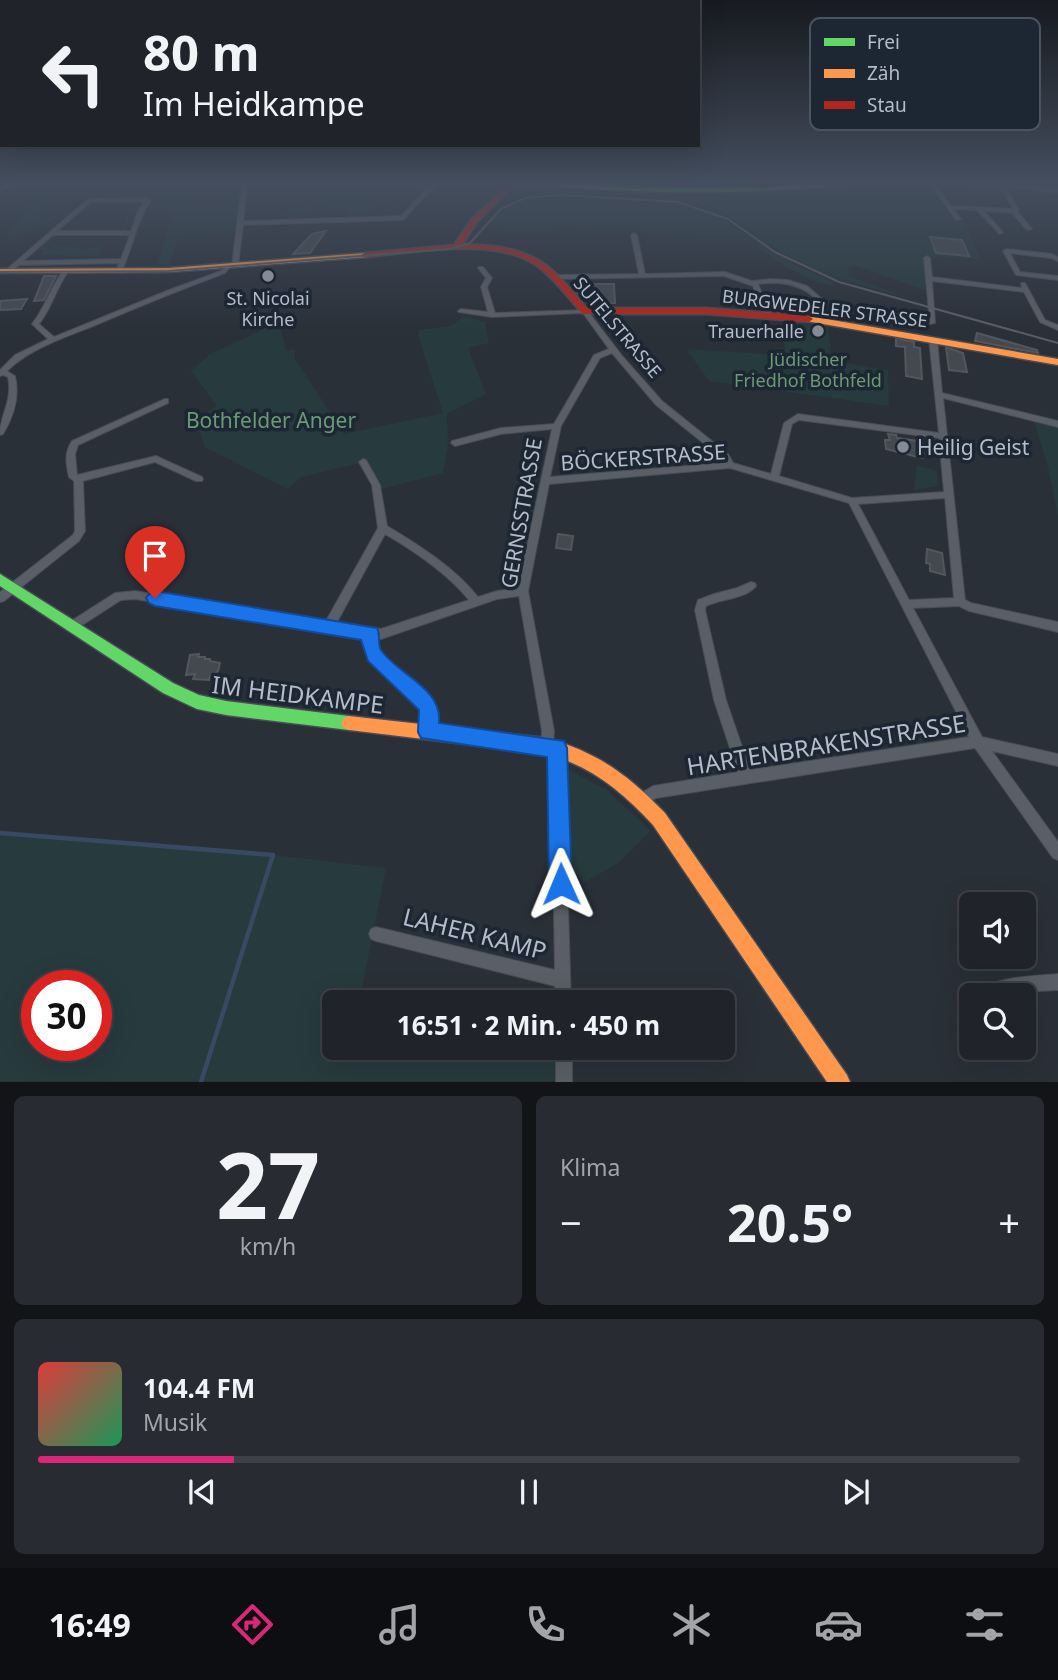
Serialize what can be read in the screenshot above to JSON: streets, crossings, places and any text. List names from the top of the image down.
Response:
{
  "streets": {
    "main road": ["BURGWEDELER STRASSE", "SUTELSTRASSE", "IM HEIDKAMPE"],
    "street": [
      "BÖCKERSTRASSE",
      "GERNSSTRASSE",
      "HARTENBRAKENSTRASSE",
      "LAHER KAMP"
    ]
  },
  "crossings": [
    ["BURGWEDELER STRASSE", "SUTELSTRASSE"],
    ["SUTELSTRASSE", "BÖCKERSTRASSE"],
    ["SUTELSTRASSE", "GERNSSTRASSE"],
    ["BÖCKERSTRASSE", "GERNSSTRASSE"],
    ["GERNSSTRASSE", "IM HEIDKAMPE"],
    ["GERNSSTRASSE", "LAHER KAMP"],
    ["IM HEIDKAMPE", "HARTENBRAKENSTRASSE"],
    ["IM HEIDKAMPE", "LAHER KAMP"]
  ],
  "parks": ["Jüdischer Friedhof Bothfeld", "Bothfelder Anger"],
  "places": ["St. Nicolai Kirche", "Trauerhalle", "Heilig Geist"],
  "legend": ["Frei", "Zäh", "Stau"],
  "page": {
    "turn": ["80 m", "Im Heidkampe"],
    "limit": "30",
    "trip": "16:51 · 2 Min. · 450 m",
    "tile": [
      ["27", "km/h"],
      "Klima"
    ],
    "heat": ["−", "20.5°", "+"],
    "song": ["104.4 FM", "Musik"],
    "tabs": "16:49"
  }
}
